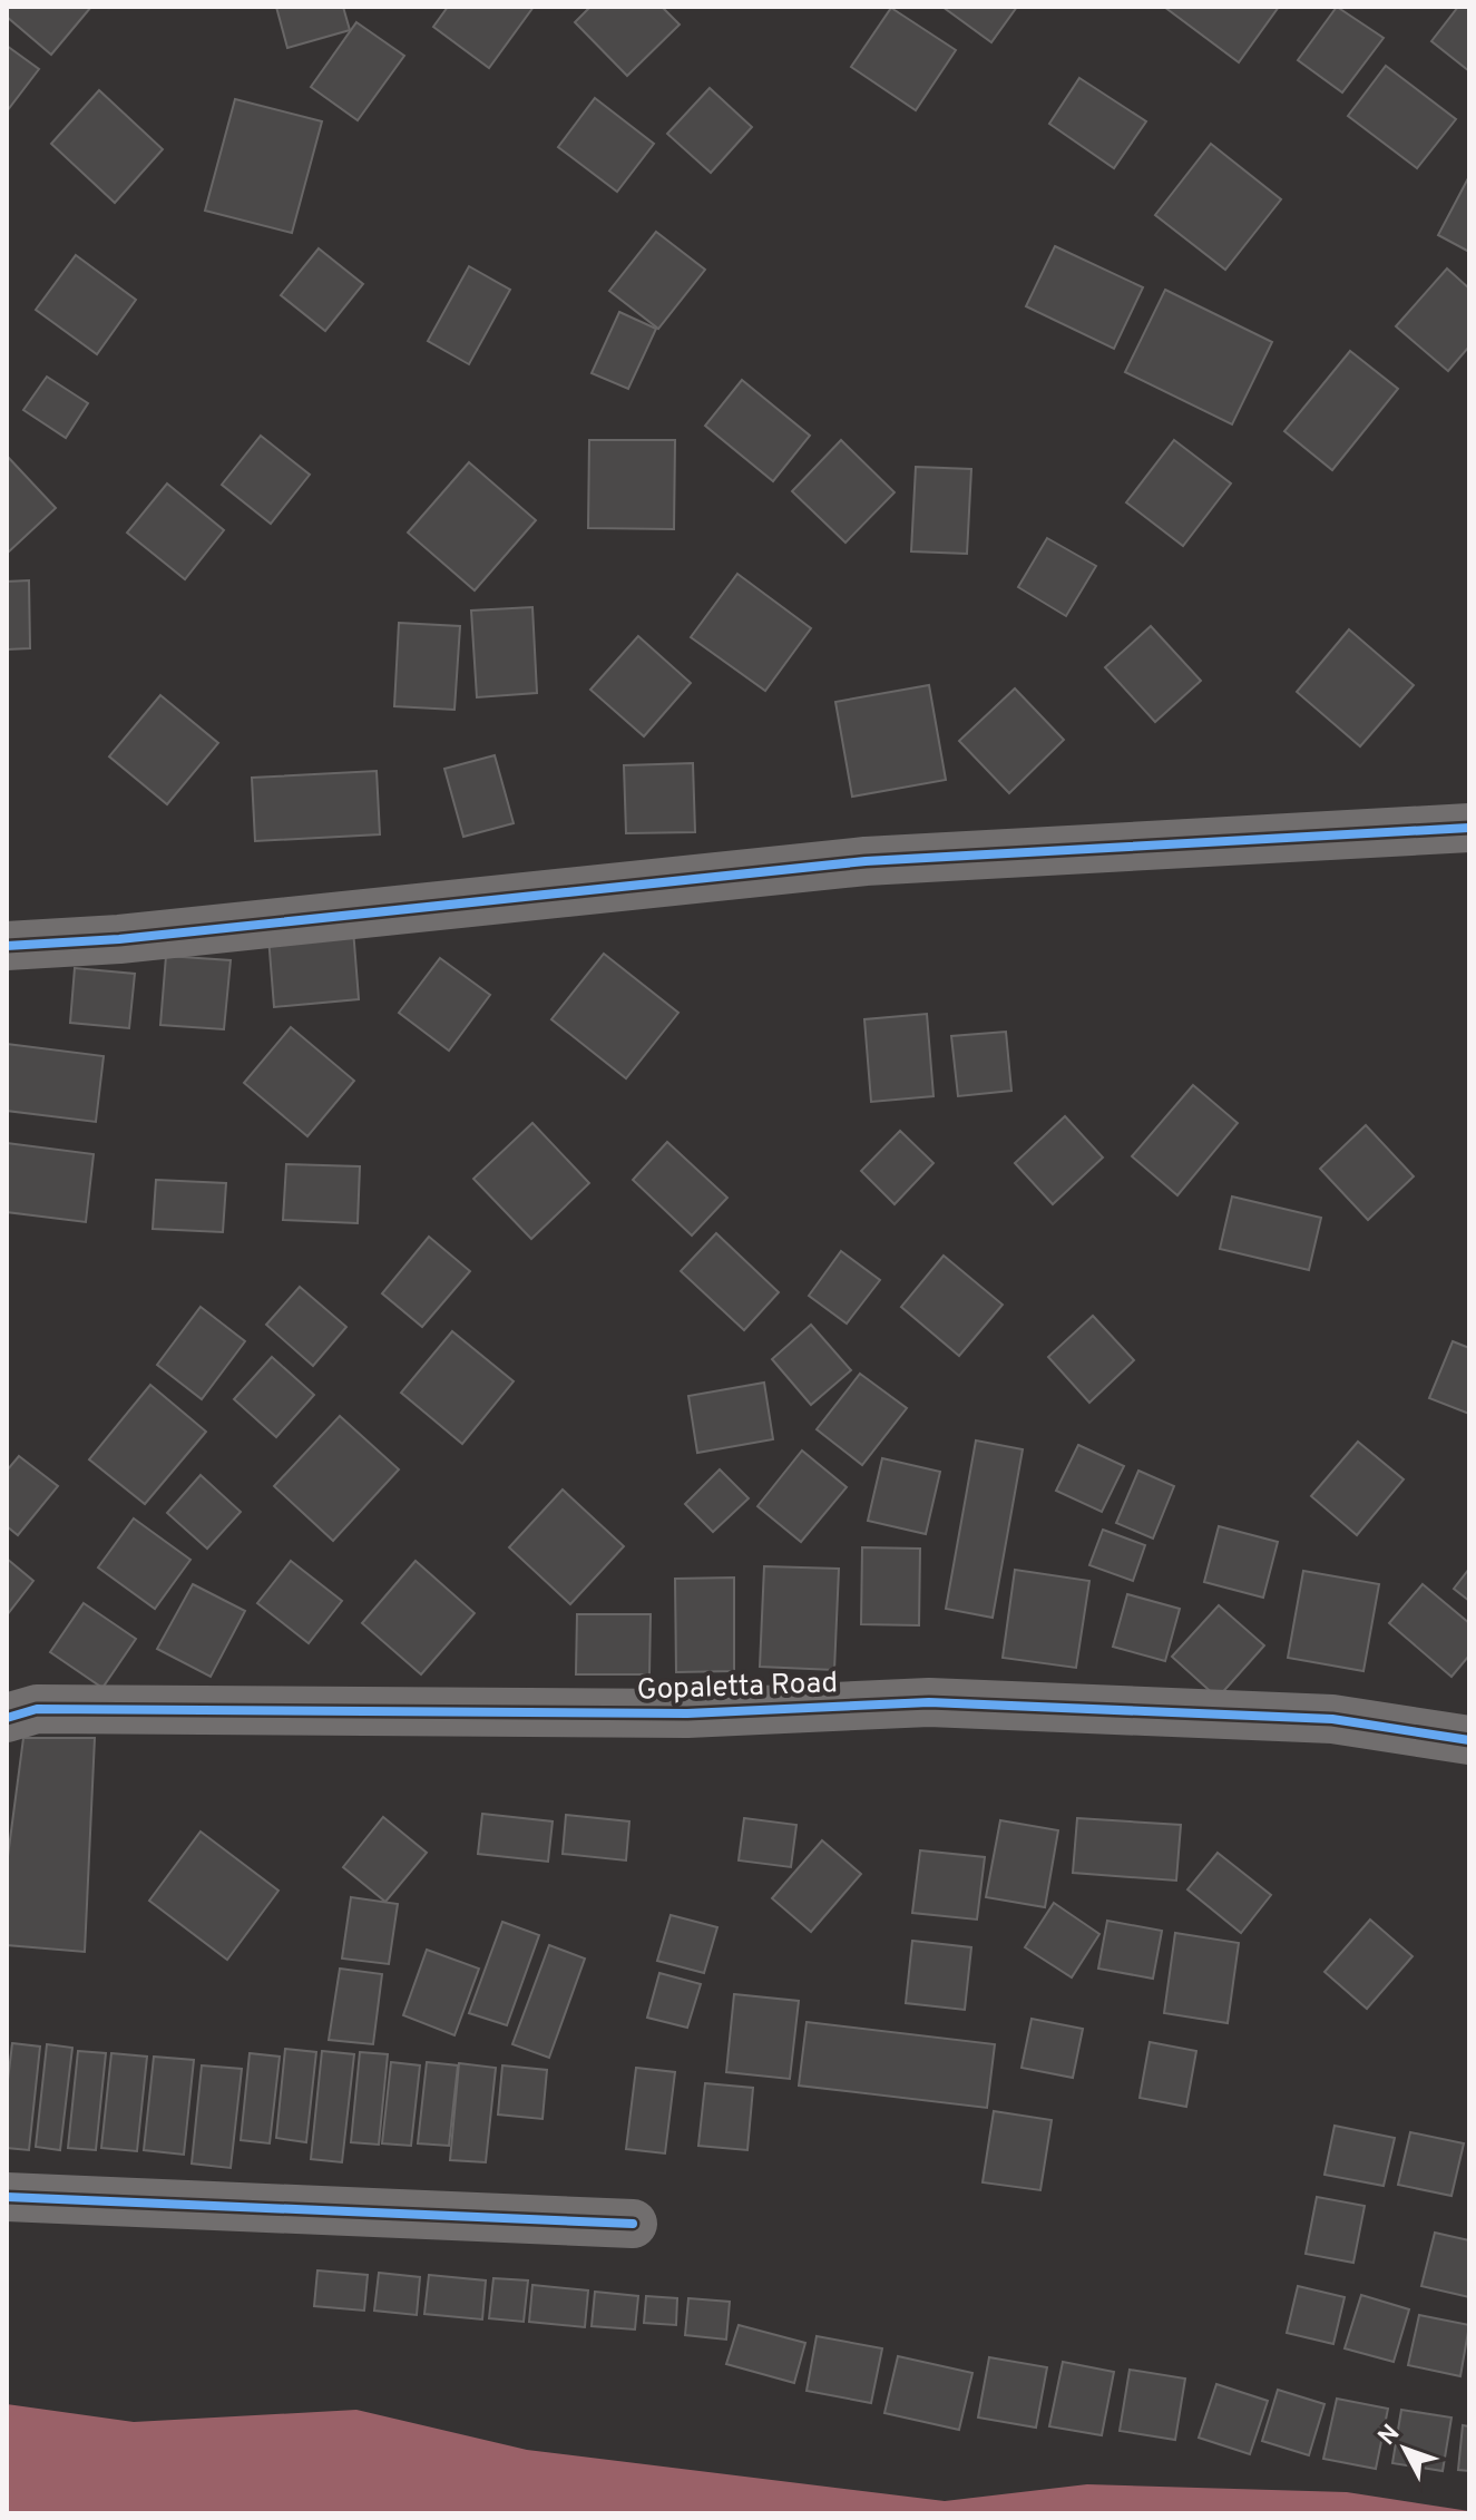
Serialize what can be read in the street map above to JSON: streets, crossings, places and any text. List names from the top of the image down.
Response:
{
  "streets": {
    "street": ["Gopaletta Road"]
  },
  "north": "top left"
}
